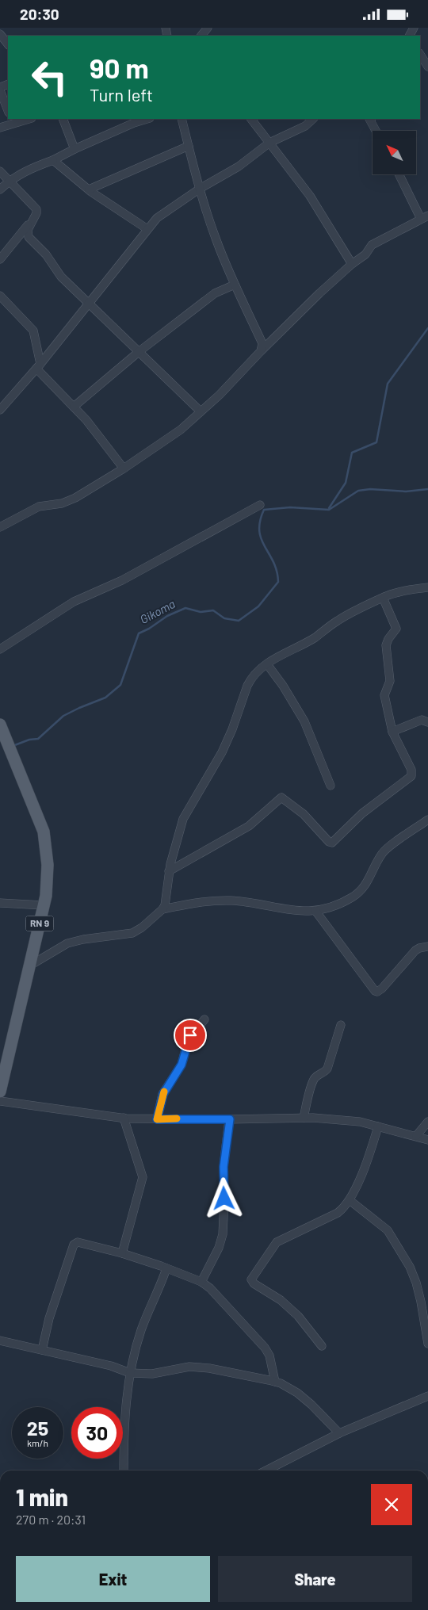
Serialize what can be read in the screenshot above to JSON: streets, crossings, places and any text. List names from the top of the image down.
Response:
{
  "streets": {
    "main road": ["RN 9"]
  },
  "water": ["Gikoma"],
  "north": "top left",
  "page": {
    "status": "20:30",
    "turn": ["90 m", "Turn left"],
    "speed": "25 km/h",
    "limit": "30",
    "heading": ["1 min", "270 m · 20:31"],
    "buttons": ["Exit", "Share"]
  }
}
